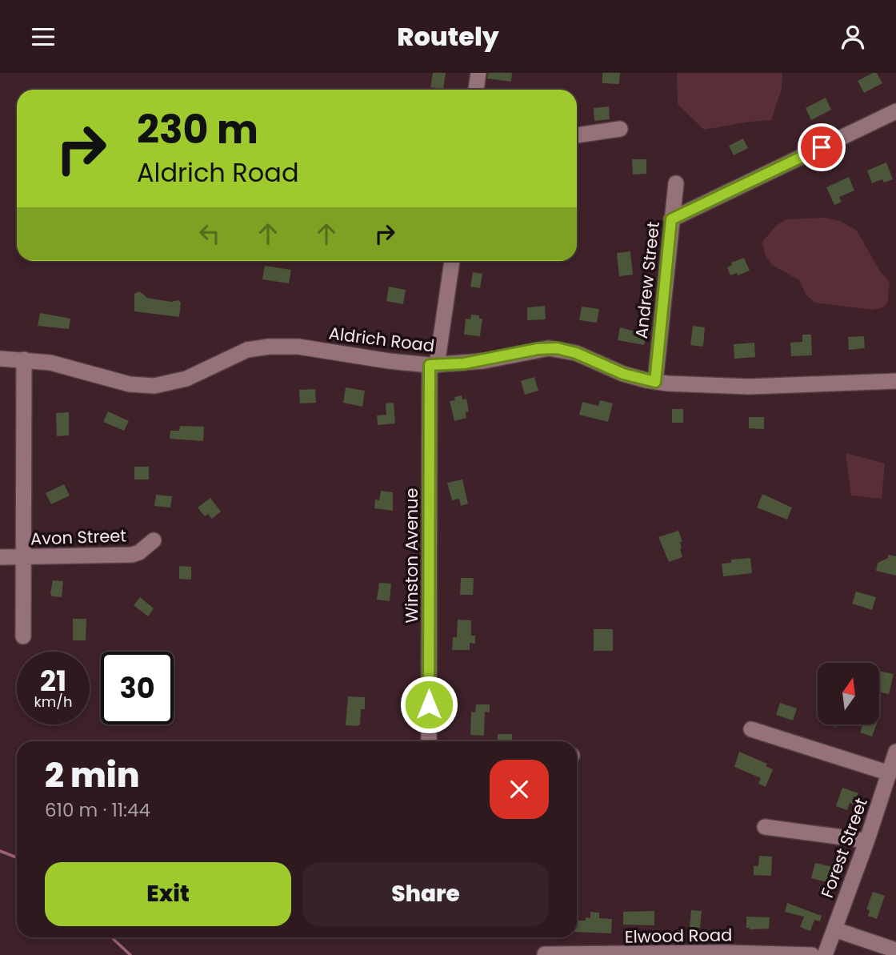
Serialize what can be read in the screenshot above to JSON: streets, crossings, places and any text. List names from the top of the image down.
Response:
{
  "streets": {
    "street": [
      "Andrew Street",
      "Aldrich Road",
      "Avon Street",
      "Winston Avenue",
      "Forest Street",
      "Elwood Road"
    ]
  },
  "crossings": [
    ["Andrew Street", "Aldrich Road"],
    ["Aldrich Road", "Winston Avenue"]
  ],
  "north": "top",
  "page": {
    "header": "Routely",
    "turn": ["230 m", "Aldrich Road"],
    "speed": "21 km/h",
    "limit": "30",
    "heading": ["2 min", "610 m · 11:44"],
    "buttons": ["Exit", "Share"]
  }
}
